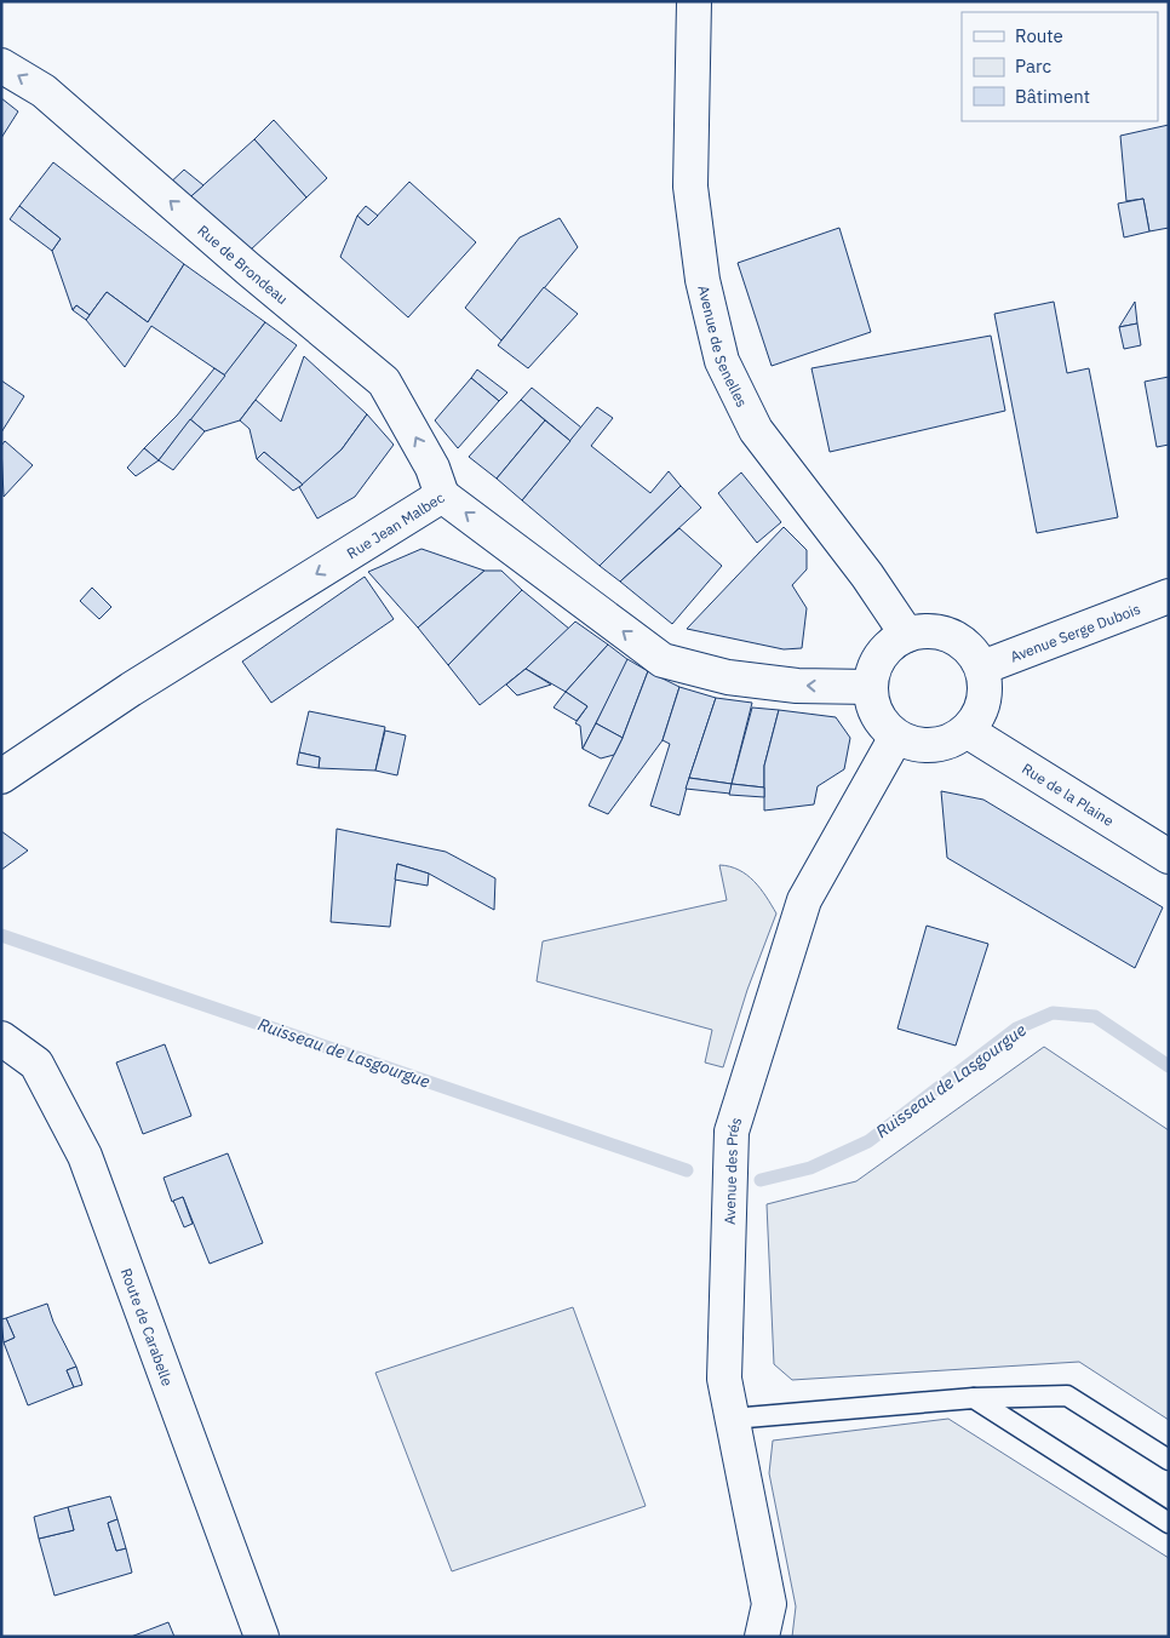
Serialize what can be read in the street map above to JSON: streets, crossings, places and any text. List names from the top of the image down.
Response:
{
  "streets": {
    "street": [
      "Rue de Brondeau",
      "Avenue de Senelles",
      "Rue Jean Malbec",
      "Avenue Serge Dubois",
      "Rue de la Plaine",
      "Avenue des Prés",
      "Route de Carabelle"
    ]
  },
  "crossings": [
    ["Rue de Brondeau", "Rue Jean Malbec"],
    ["Avenue de Senelles", "Rue Jean Malbec"],
    ["Avenue de Senelles", "Avenue Serge Dubois"],
    ["Avenue de Senelles", "Rue de la Plaine"],
    ["Avenue de Senelles", "Avenue des Prés"],
    ["Rue Jean Malbec", "Avenue Serge Dubois"],
    ["Rue Jean Malbec", "Rue de la Plaine"],
    ["Rue Jean Malbec", "Avenue des Prés"],
    ["Avenue Serge Dubois", "Rue de la Plaine"],
    ["Avenue Serge Dubois", "Avenue des Prés"],
    ["Rue de la Plaine", "Avenue des Prés"]
  ],
  "one_way": ["Rue de Brondeau", "Rue Jean Malbec"],
  "water": ["Ruisseau de Lasgourgue"],
  "legend": ["Route", "Parc", "Bâtiment"]
}
